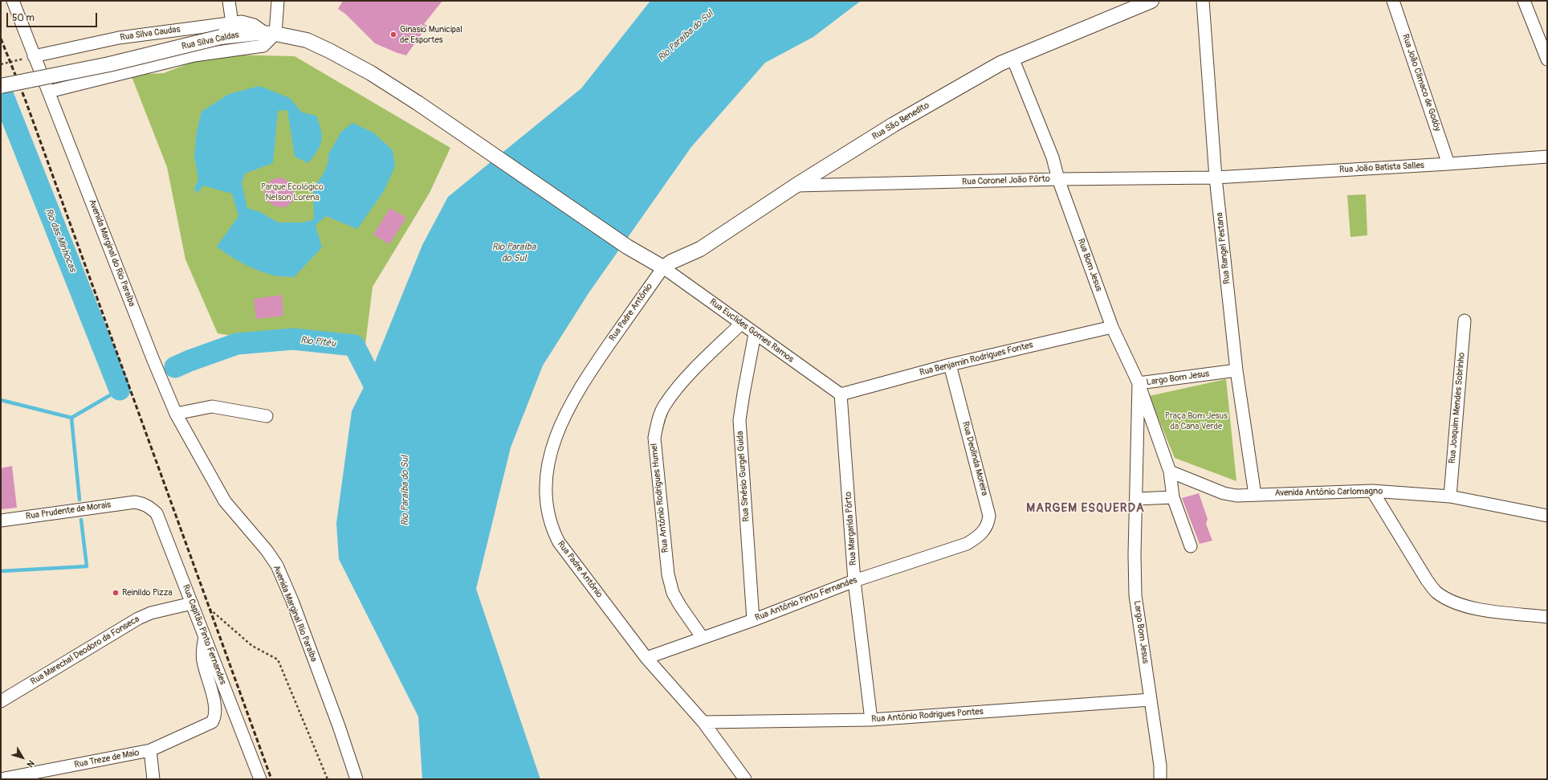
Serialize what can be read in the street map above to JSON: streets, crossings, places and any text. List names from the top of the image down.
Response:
{
  "streets": {
    "main road": ["Rua Silva Caldas", "Rua São Benedito"],
    "street": [
      "Rua Silva Caudas",
      "Rua João Climaco de Godóy",
      "Rua João Batista Salles",
      "Rua Coronel João Pôrto",
      "Rua Rangel Pestana",
      "Avenida Marginal do Rio Paraíba",
      "Rua Bom Jesus",
      "Rua Padre Antônio",
      "Rua Euclides Gomes Ramos",
      "Rua Benjamin Rodrigues Fontes",
      "Largo Bom Jesus",
      "Rua Joaquim Mendes Sobrinho",
      "Rua Deolinda Moreira",
      "Rua Sinésio Gurgel Guida",
      "Avenida Antônio Carlomagno",
      "Rua Antônio Rodrigues Humel",
      "Rua Prudente de Morais",
      "Rua Margarida Pôrto",
      "Rua Antônio Pinto Fernandes",
      "Avenida Marginal Rio Paraíba",
      "Rua Capitão Pinto Fernandes",
      "Rua Marechal Deodoro da Fonseca",
      "Rua Antônio Rodrigues Pontes",
      "Rua Treze de Maio"
    ]
  },
  "crossings": [
    ["Rua Silva Caudas", "Rua Silva Caldas"],
    ["Rua Silva Caudas", "Avenida Marginal do Rio Paraíba"],
    ["Rua Silva Caldas", "Rua São Benedito"],
    ["Rua Silva Caldas", "Rua Padre Antônio"],
    ["Rua Silva Caldas", "Rua Euclides Gomes Ramos"],
    ["Rua João Climaco de Godóy", "Rua João Batista Salles"],
    ["Rua São Benedito", "Rua Coronel João Pôrto"],
    ["Rua São Benedito", "Rua Bom Jesus"],
    ["Rua São Benedito", "Rua Padre Antônio"],
    ["Rua São Benedito", "Rua Euclides Gomes Ramos"],
    ["Rua João Batista Salles", "Rua Coronel João Pôrto"],
    ["Rua João Batista Salles", "Rua Rangel Pestana"],
    ["Rua Coronel João Pôrto", "Rua Rangel Pestana"],
    ["Rua Coronel João Pôrto", "Rua Bom Jesus"],
    ["Rua Rangel Pestana", "Largo Bom Jesus"],
    ["Rua Rangel Pestana", "Avenida Antônio Carlomagno"],
    ["Avenida Marginal do Rio Paraíba", "Avenida Marginal Rio Paraíba"],
    ["Rua Bom Jesus", "Rua Benjamin Rodrigues Fontes"],
    ["Rua Bom Jesus", "Largo Bom Jesus"],
    ["Rua Bom Jesus", "Avenida Antônio Carlomagno"],
    ["Rua Padre Antônio", "Rua Euclides Gomes Ramos"],
    ["Rua Padre Antônio", "Rua Antônio Pinto Fernandes"],
    ["Rua Padre Antônio", "Rua Antônio Rodrigues Pontes"],
    ["Rua Euclides Gomes Ramos", "Rua Benjamin Rodrigues Fontes"],
    ["Rua Euclides Gomes Ramos", "Rua Sinésio Gurgel Guida"],
    ["Rua Euclides Gomes Ramos", "Rua Antônio Rodrigues Humel"],
    ["Rua Euclides Gomes Ramos", "Rua Margarida Pôrto"],
    ["Rua Benjamin Rodrigues Fontes", "Rua Deolinda Moreira"],
    ["Rua Benjamin Rodrigues Fontes", "Rua Margarida Pôrto"],
    ["Largo Bom Jesus", "Rua Antônio Rodrigues Pontes"],
    ["Rua Joaquim Mendes Sobrinho", "Avenida Antônio Carlomagno"],
    ["Rua Deolinda Moreira", "Rua Antônio Pinto Fernandes"],
    ["Rua Sinésio Gurgel Guida", "Rua Antônio Pinto Fernandes"],
    ["Rua Antônio Rodrigues Humel", "Rua Antônio Pinto Fernandes"],
    ["Rua Prudente de Morais", "Rua Capitão Pinto Fernandes"],
    ["Rua Margarida Pôrto", "Rua Antônio Pinto Fernandes"],
    ["Rua Margarida Pôrto", "Rua Antônio Rodrigues Pontes"],
    ["Rua Capitão Pinto Fernandes", "Rua Marechal Deodoro da Fonseca"],
    ["Rua Capitão Pinto Fernandes", "Rua Treze de Maio"]
  ],
  "districts": ["MARGEM ESQUERDA"],
  "water": ["Rio Paraíba do Sul", "Rio das Minhocas", "Rio Pitéu"],
  "parks": ["Parque Ecológico Nelson Lorena", "Praça Bom Jesus da Cana Verde"],
  "places": ["Ginasio Municipal de Esportes", "Reinildo Pizza"],
  "scale_bar": "50 m",
  "north": "bottom right"
}
